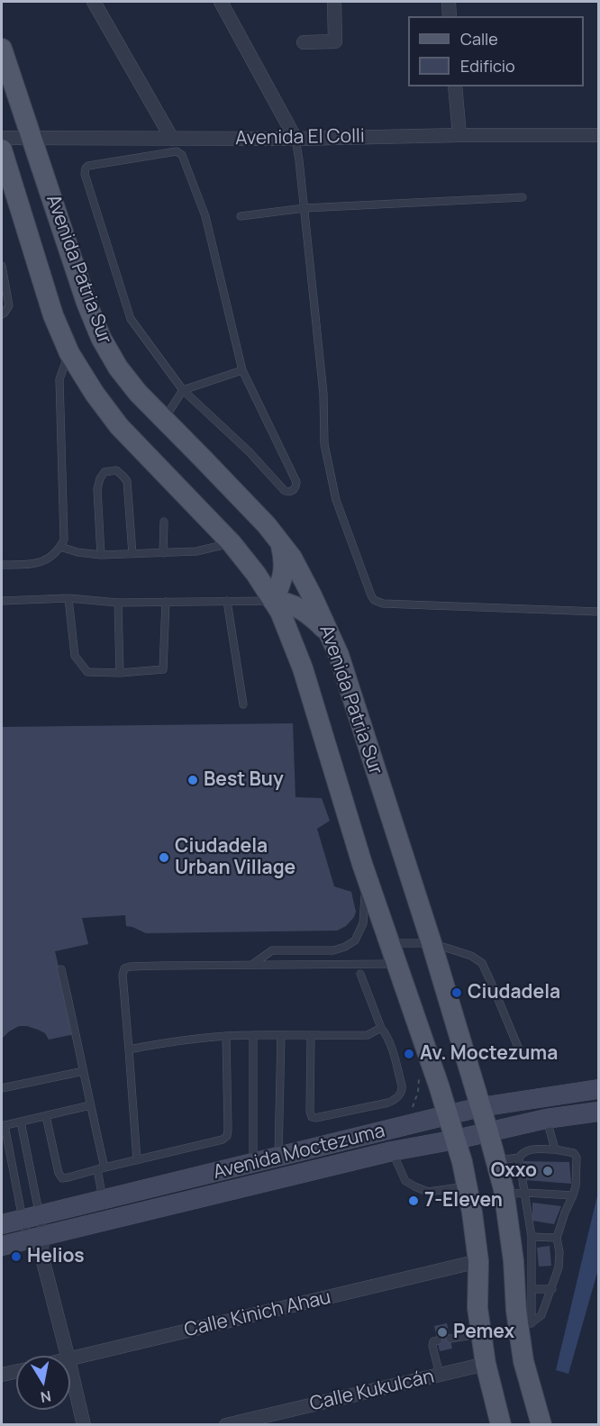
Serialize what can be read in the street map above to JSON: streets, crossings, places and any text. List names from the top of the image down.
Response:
{
  "streets": {
    "main road": ["Avenida Patria Sur"],
    "street": [
      "Avenida El Colli",
      "Avenida Moctezuma",
      "Calle Kinich Ahau",
      "Calle Kukulcán"
    ]
  },
  "crossings": [
    ["Avenida El Colli", "Avenida Patria Sur"],
    ["Avenida Patria Sur", "Avenida Moctezuma"],
    ["Avenida Patria Sur", "Calle Kinich Ahau"],
    ["Avenida Patria Sur", "Calle Kukulcán"]
  ],
  "places": [
    "Best Buy",
    "Ciudadela Urban Village",
    "Ciudadela",
    "Av. Moctezuma",
    "Oxxo",
    "7-Eleven",
    "Helios",
    "Pemex"
  ],
  "legend": ["Calle", "Edificio"],
  "north": "bottom"
}
